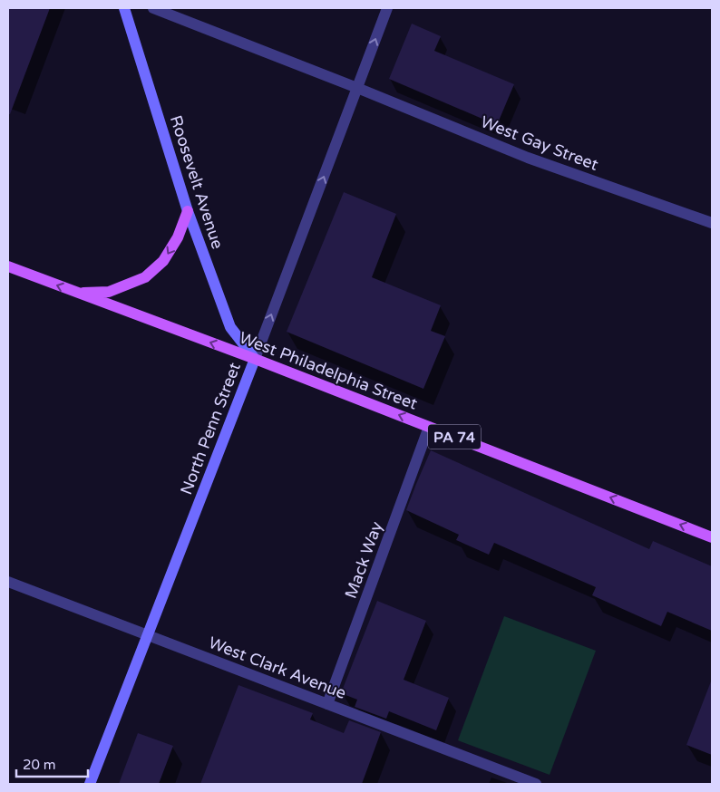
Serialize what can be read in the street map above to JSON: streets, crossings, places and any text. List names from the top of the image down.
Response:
{
  "streets": {
    "main road": [
      "Roosevelt Avenue",
      "West Philadelphia Street",
      "North Penn Street",
      "PA 74"
    ],
    "street": ["West Gay Street", "Mack Way", "West Clark Avenue"]
  },
  "crossings": [
    ["West Gay Street", "North Penn Street"],
    ["Roosevelt Avenue", "West Philadelphia Street"],
    ["Roosevelt Avenue", "North Penn Street"],
    ["West Philadelphia Street", "North Penn Street"],
    ["West Philadelphia Street", "Mack Way"],
    ["North Penn Street", "West Clark Avenue"],
    ["Mack Way", "West Clark Avenue"]
  ],
  "one_way": ["West Philadelphia Street", "North Penn Street"],
  "scale_bar": "20 m"
}
